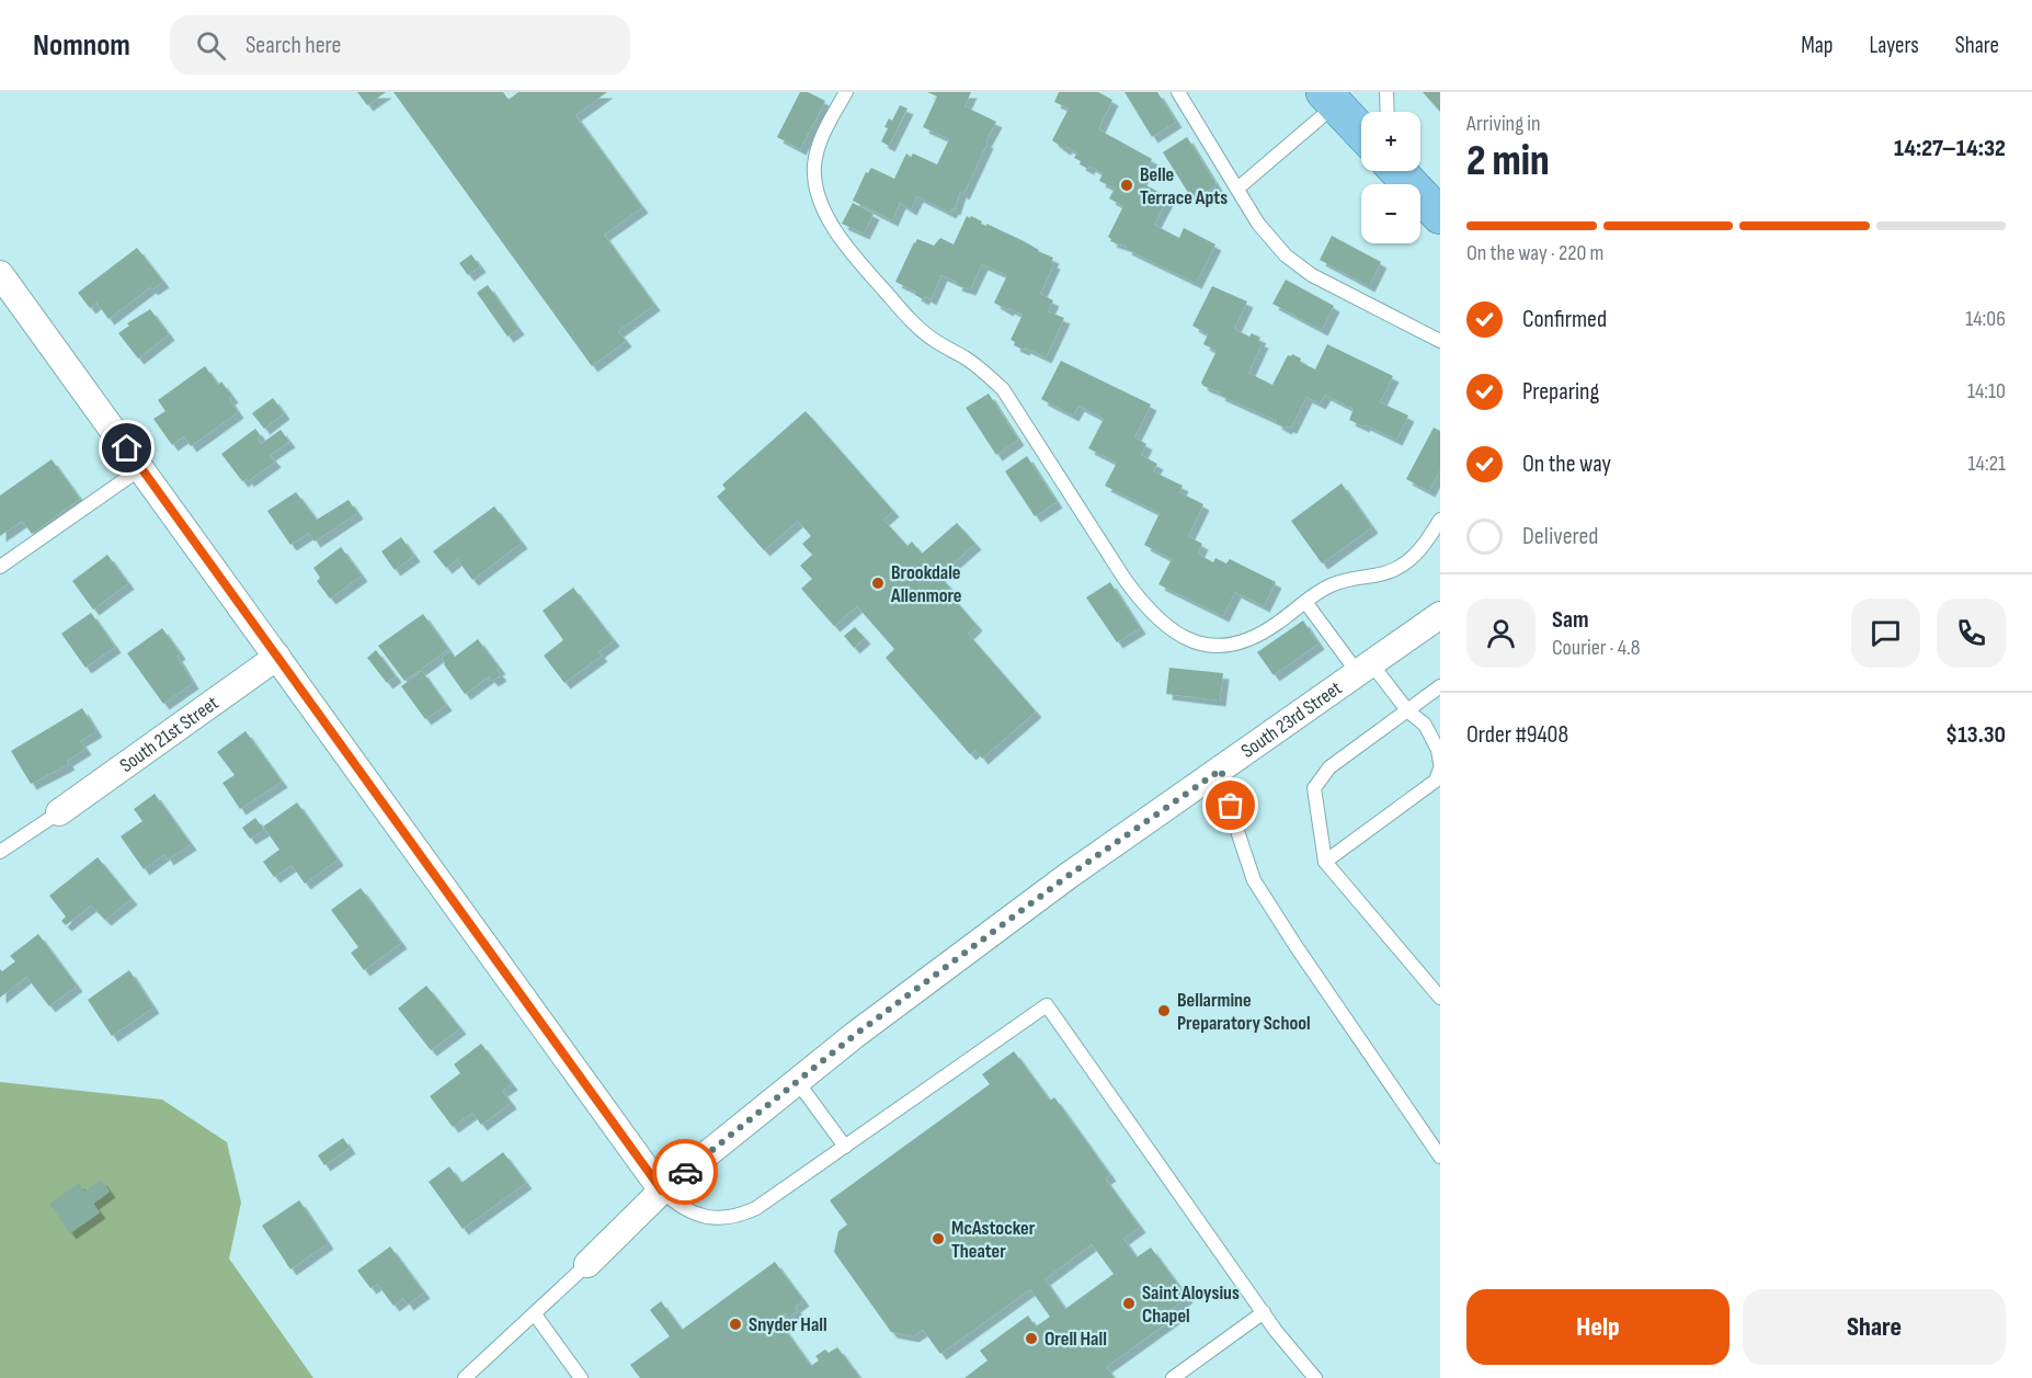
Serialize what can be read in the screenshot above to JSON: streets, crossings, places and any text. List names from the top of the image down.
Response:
{
  "streets": {
    "street": ["South 23rd Street", "South 21st Street"]
  },
  "places": [
    "Belle Terrace Apts",
    "Brookdale Allenmore",
    "Bellarmine Preparatory School",
    "McAstocker Theater",
    "Saint Aloysius Chapel",
    "Snyder Hall",
    "Orell Hall"
  ],
  "page": {
    "header": "Nomnom",
    "search": "Search here",
    "nav": ["Map", "Layers", "Share"],
    "heading": ["2 min", "Arriving in", "14:27–14:32"],
    "panel": [
      "Sam",
      "Courier · 4.8",
      "Order #9408",
      "$13.30"
    ],
    "map_buttons": ["+", "−"],
    "bar": "On the way · 220 m",
    "list": [
      ["Confirmed", "14:06"],
      ["Preparing", "14:10"],
      ["On the way", "14:21"],
      "Delivered"
    ],
    "buttons": ["Help", "Share"]
  }
}
